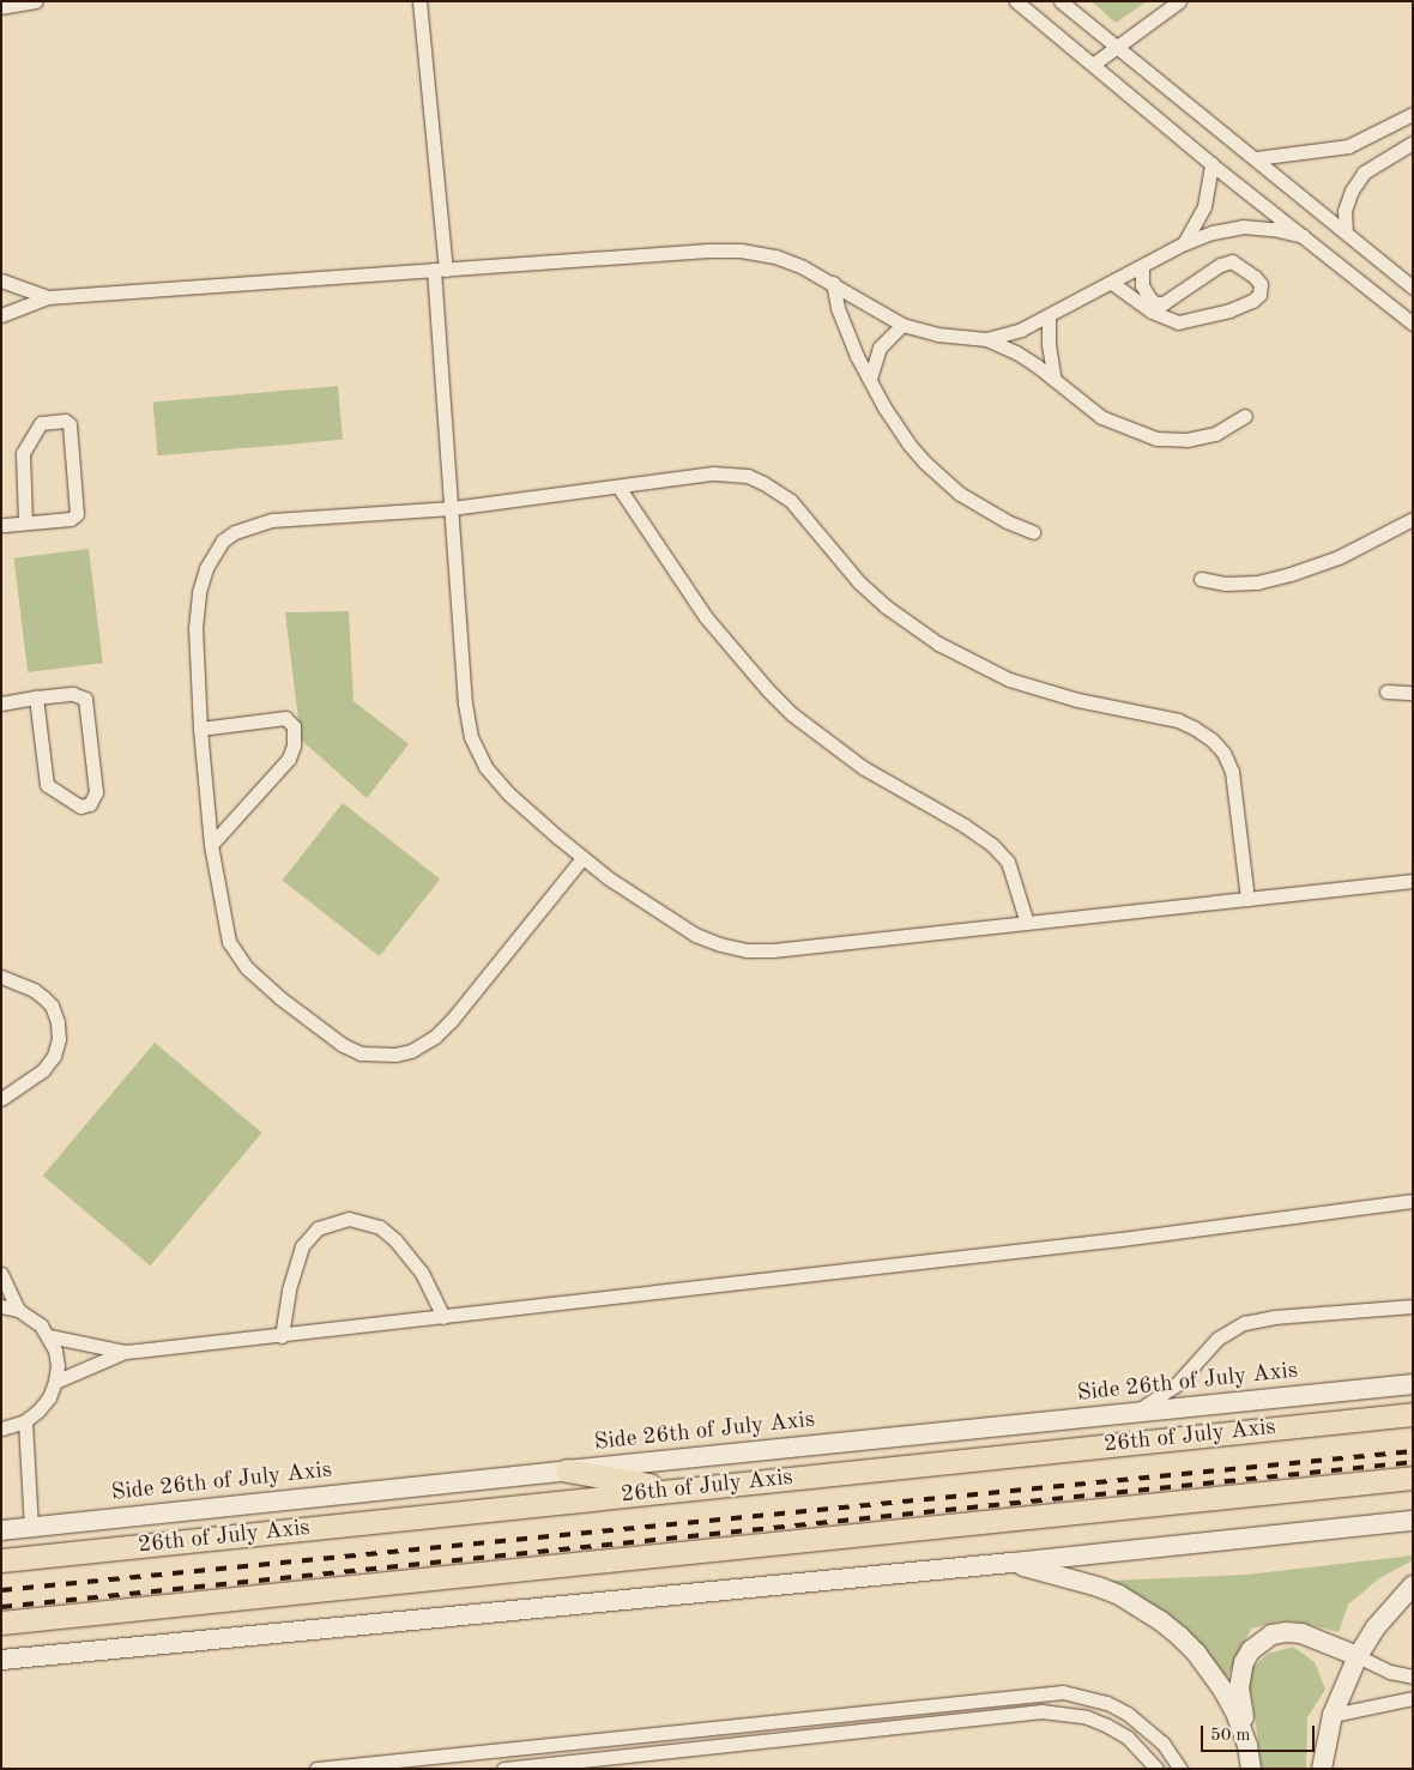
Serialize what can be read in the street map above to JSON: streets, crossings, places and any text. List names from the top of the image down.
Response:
{
  "streets": {
    "highway": ["26th of July Axis"],
    "main road": ["Side 26th of July Axis"]
  },
  "scale_bar": "50 m"
}
